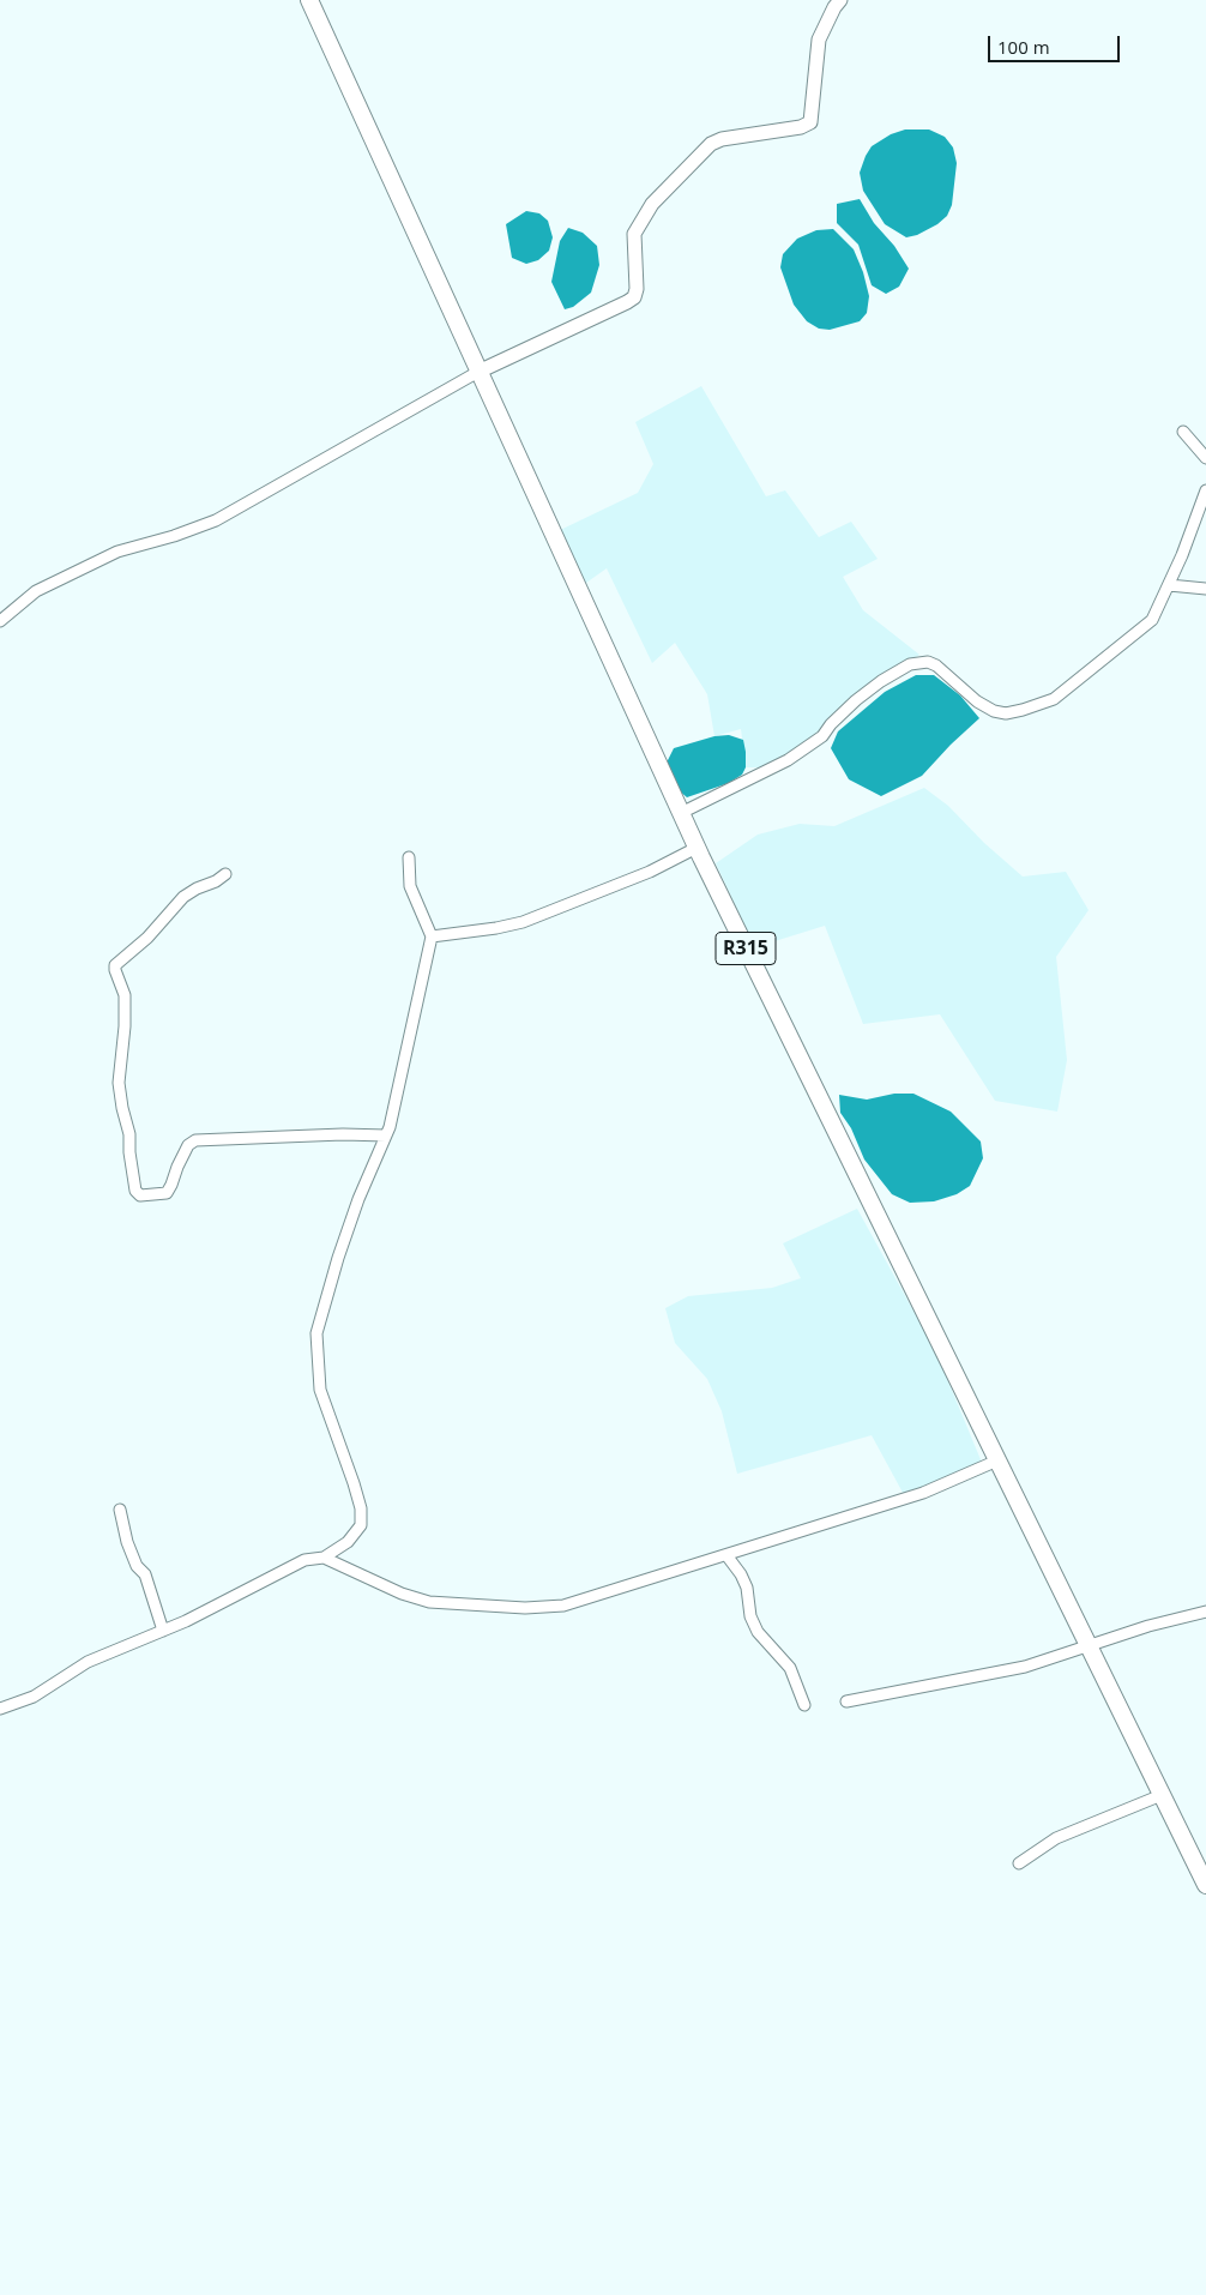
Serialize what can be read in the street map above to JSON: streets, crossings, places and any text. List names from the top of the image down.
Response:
{
  "streets": {
    "main road": ["R315"]
  },
  "scale_bar": "100 m"
}
